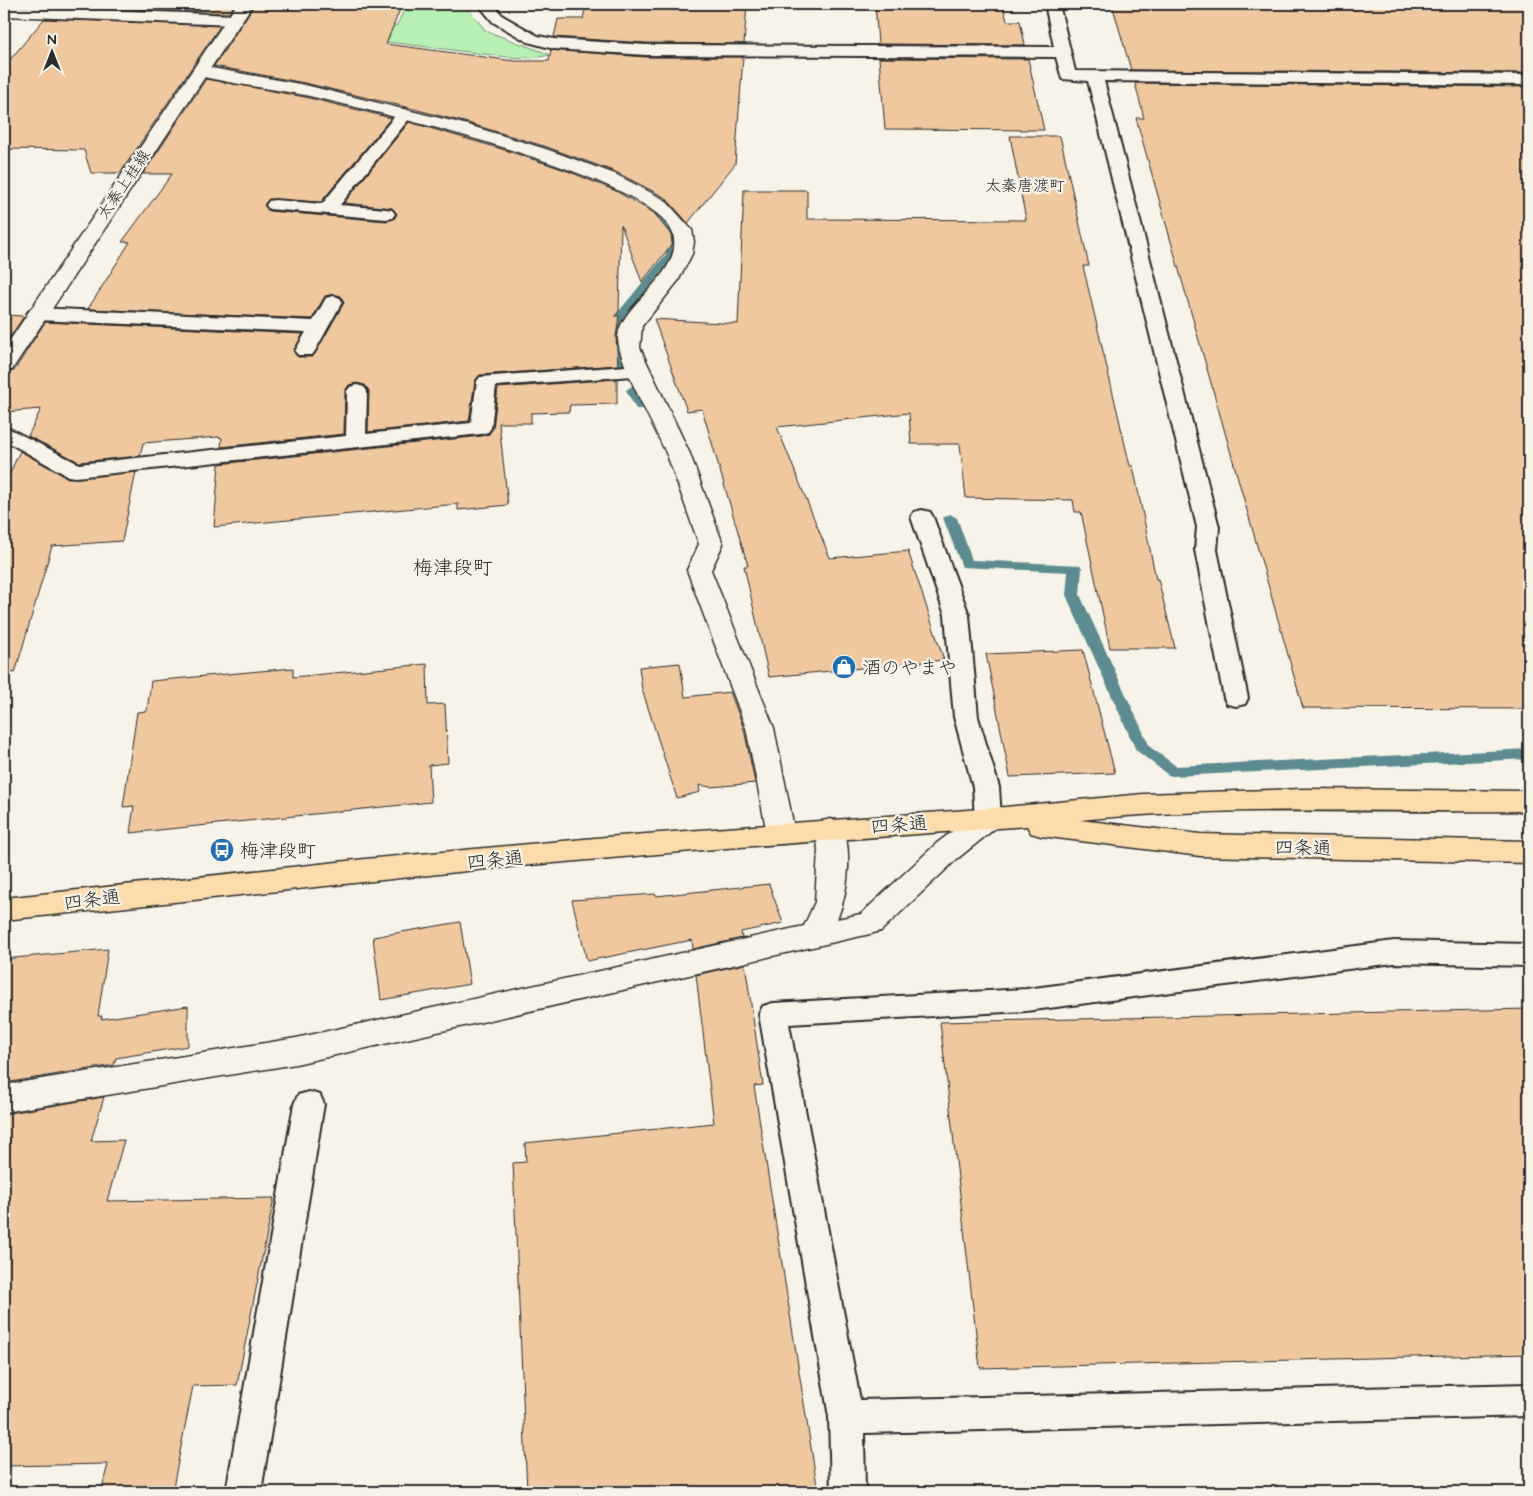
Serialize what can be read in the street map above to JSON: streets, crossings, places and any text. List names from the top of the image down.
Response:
{
  "streets": {
    "main road": ["四条通"],
    "street": ["太秦上桂線"]
  },
  "districts": ["太秦唐渡町", "梅津段町"],
  "places": {
    "shop": ["酒のやまや"],
    "bus stop": ["梅津段町"]
  },
  "north": "top"
}
